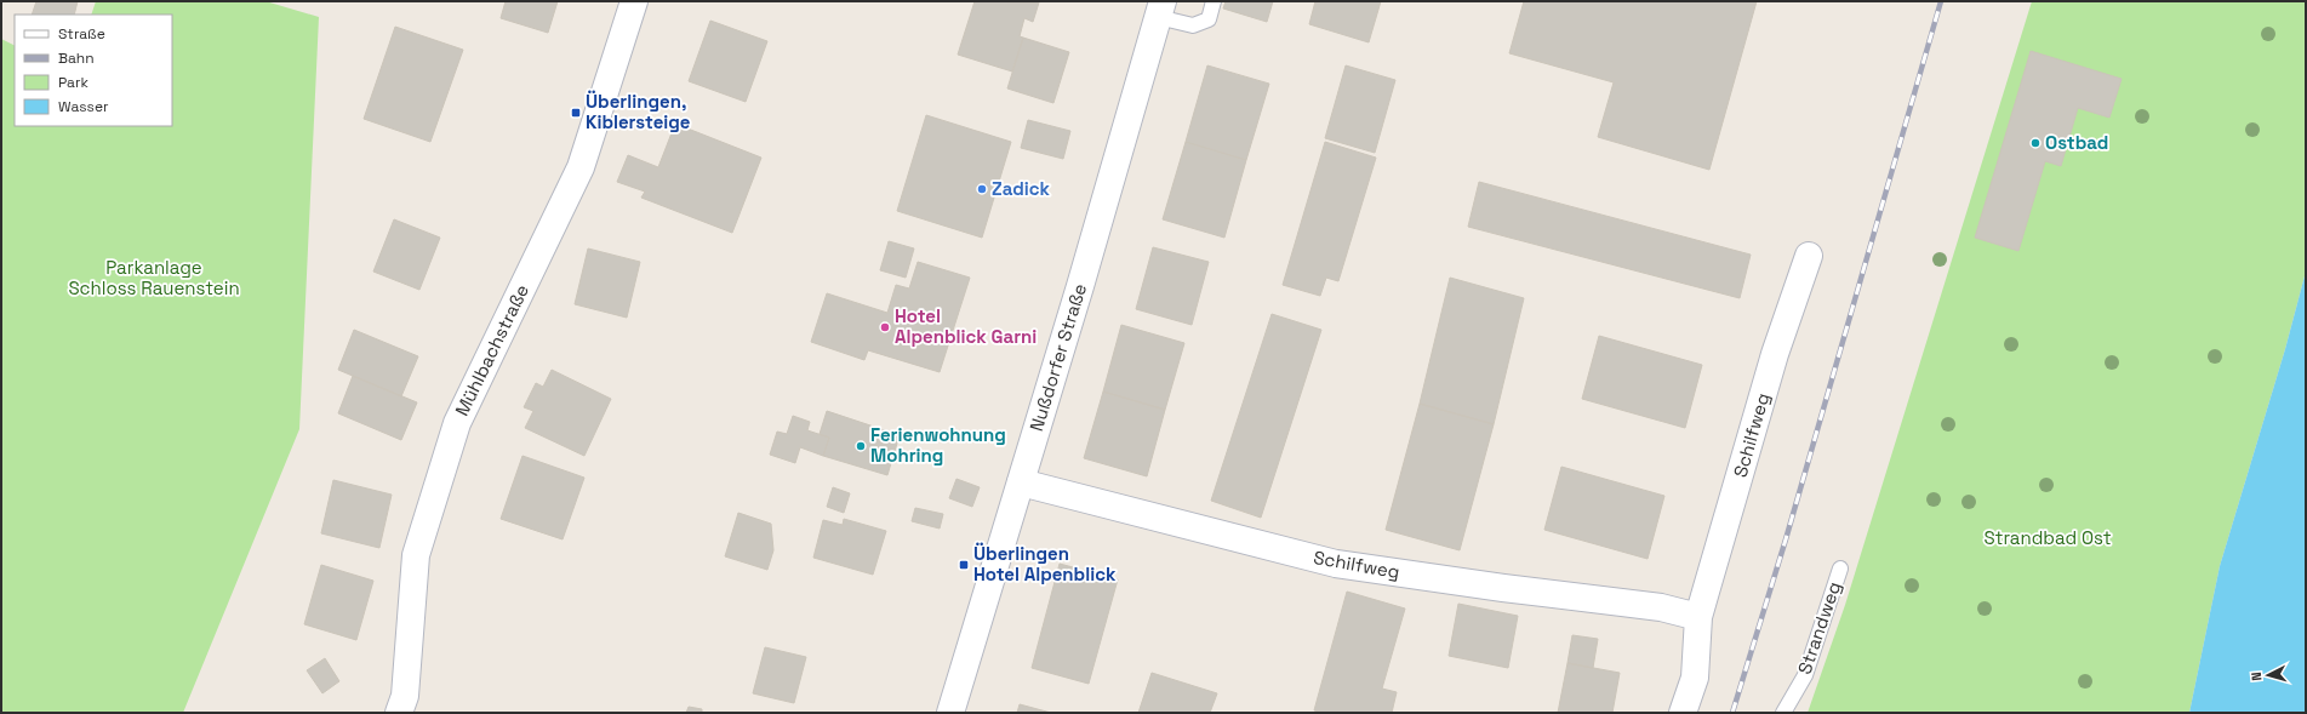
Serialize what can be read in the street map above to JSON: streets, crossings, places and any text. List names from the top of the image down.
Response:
{
  "streets": {
    "street": ["Mühlbachstraße", "Nußdorfer Straße", "Schilfweg"],
    "lane": ["Strandweg"]
  },
  "crossings": [
    ["Nußdorfer Straße", "Schilfweg"]
  ],
  "parks": ["Parkanlage Schloss Rauenstein", "Strandbad Ost"],
  "places": {
    "transit": ["Überlingen, Kiblersteige", "Überlingen Hotel Alpenblick"],
    "other": [
      "Ostbad",
      "Zadick",
      "Hotel Alpenblick Garni",
      "Ferienwohnung Mohring"
    ]
  },
  "legend": [
    "Straße",
    "Bahn",
    "Park",
    "Wasser"
  ],
  "north": "left"
}
